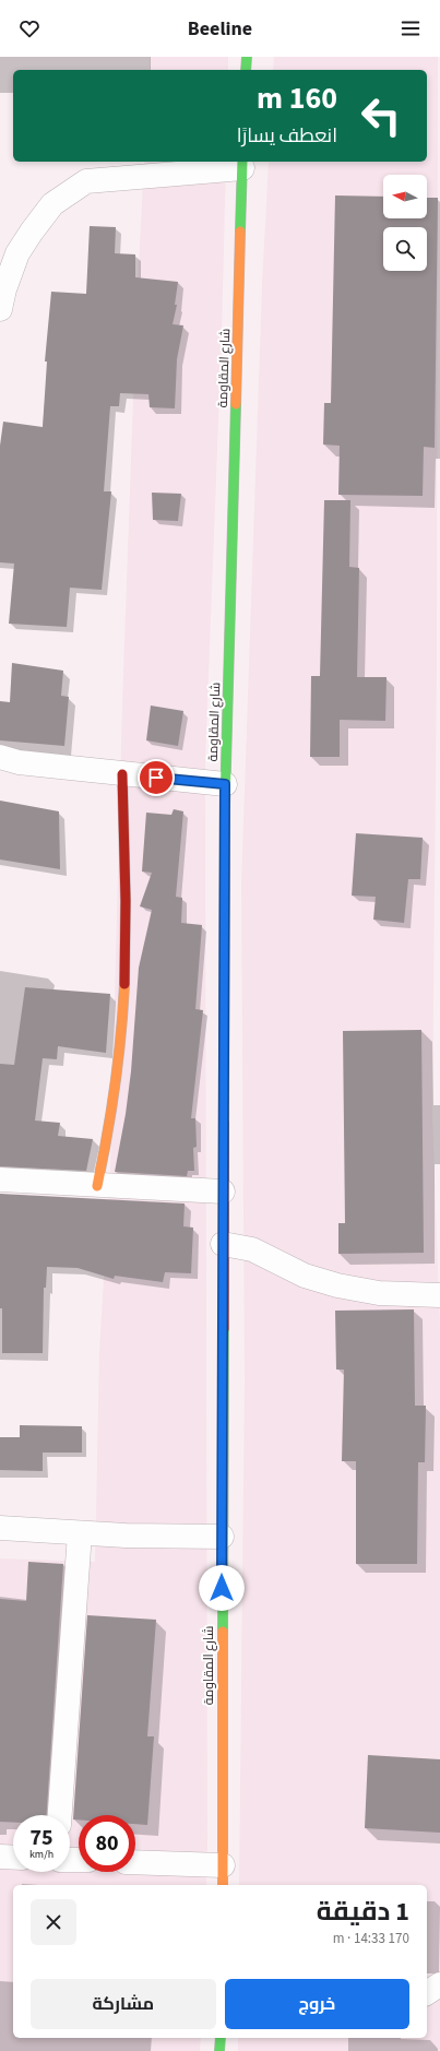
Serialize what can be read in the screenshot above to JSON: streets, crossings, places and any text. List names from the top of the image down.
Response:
{
  "streets": {
    "main road": ["شارع المقاومة"]
  },
  "north": "left",
  "page": {
    "header": "Beeline",
    "turn": ["160 m", "انعطف يسارًا"],
    "speed": "75 km/h",
    "limit": "80",
    "heading": ["1 دقيقة", "170 m · 14:33"],
    "buttons": ["خروج", "مشاركة"]
  }
}
